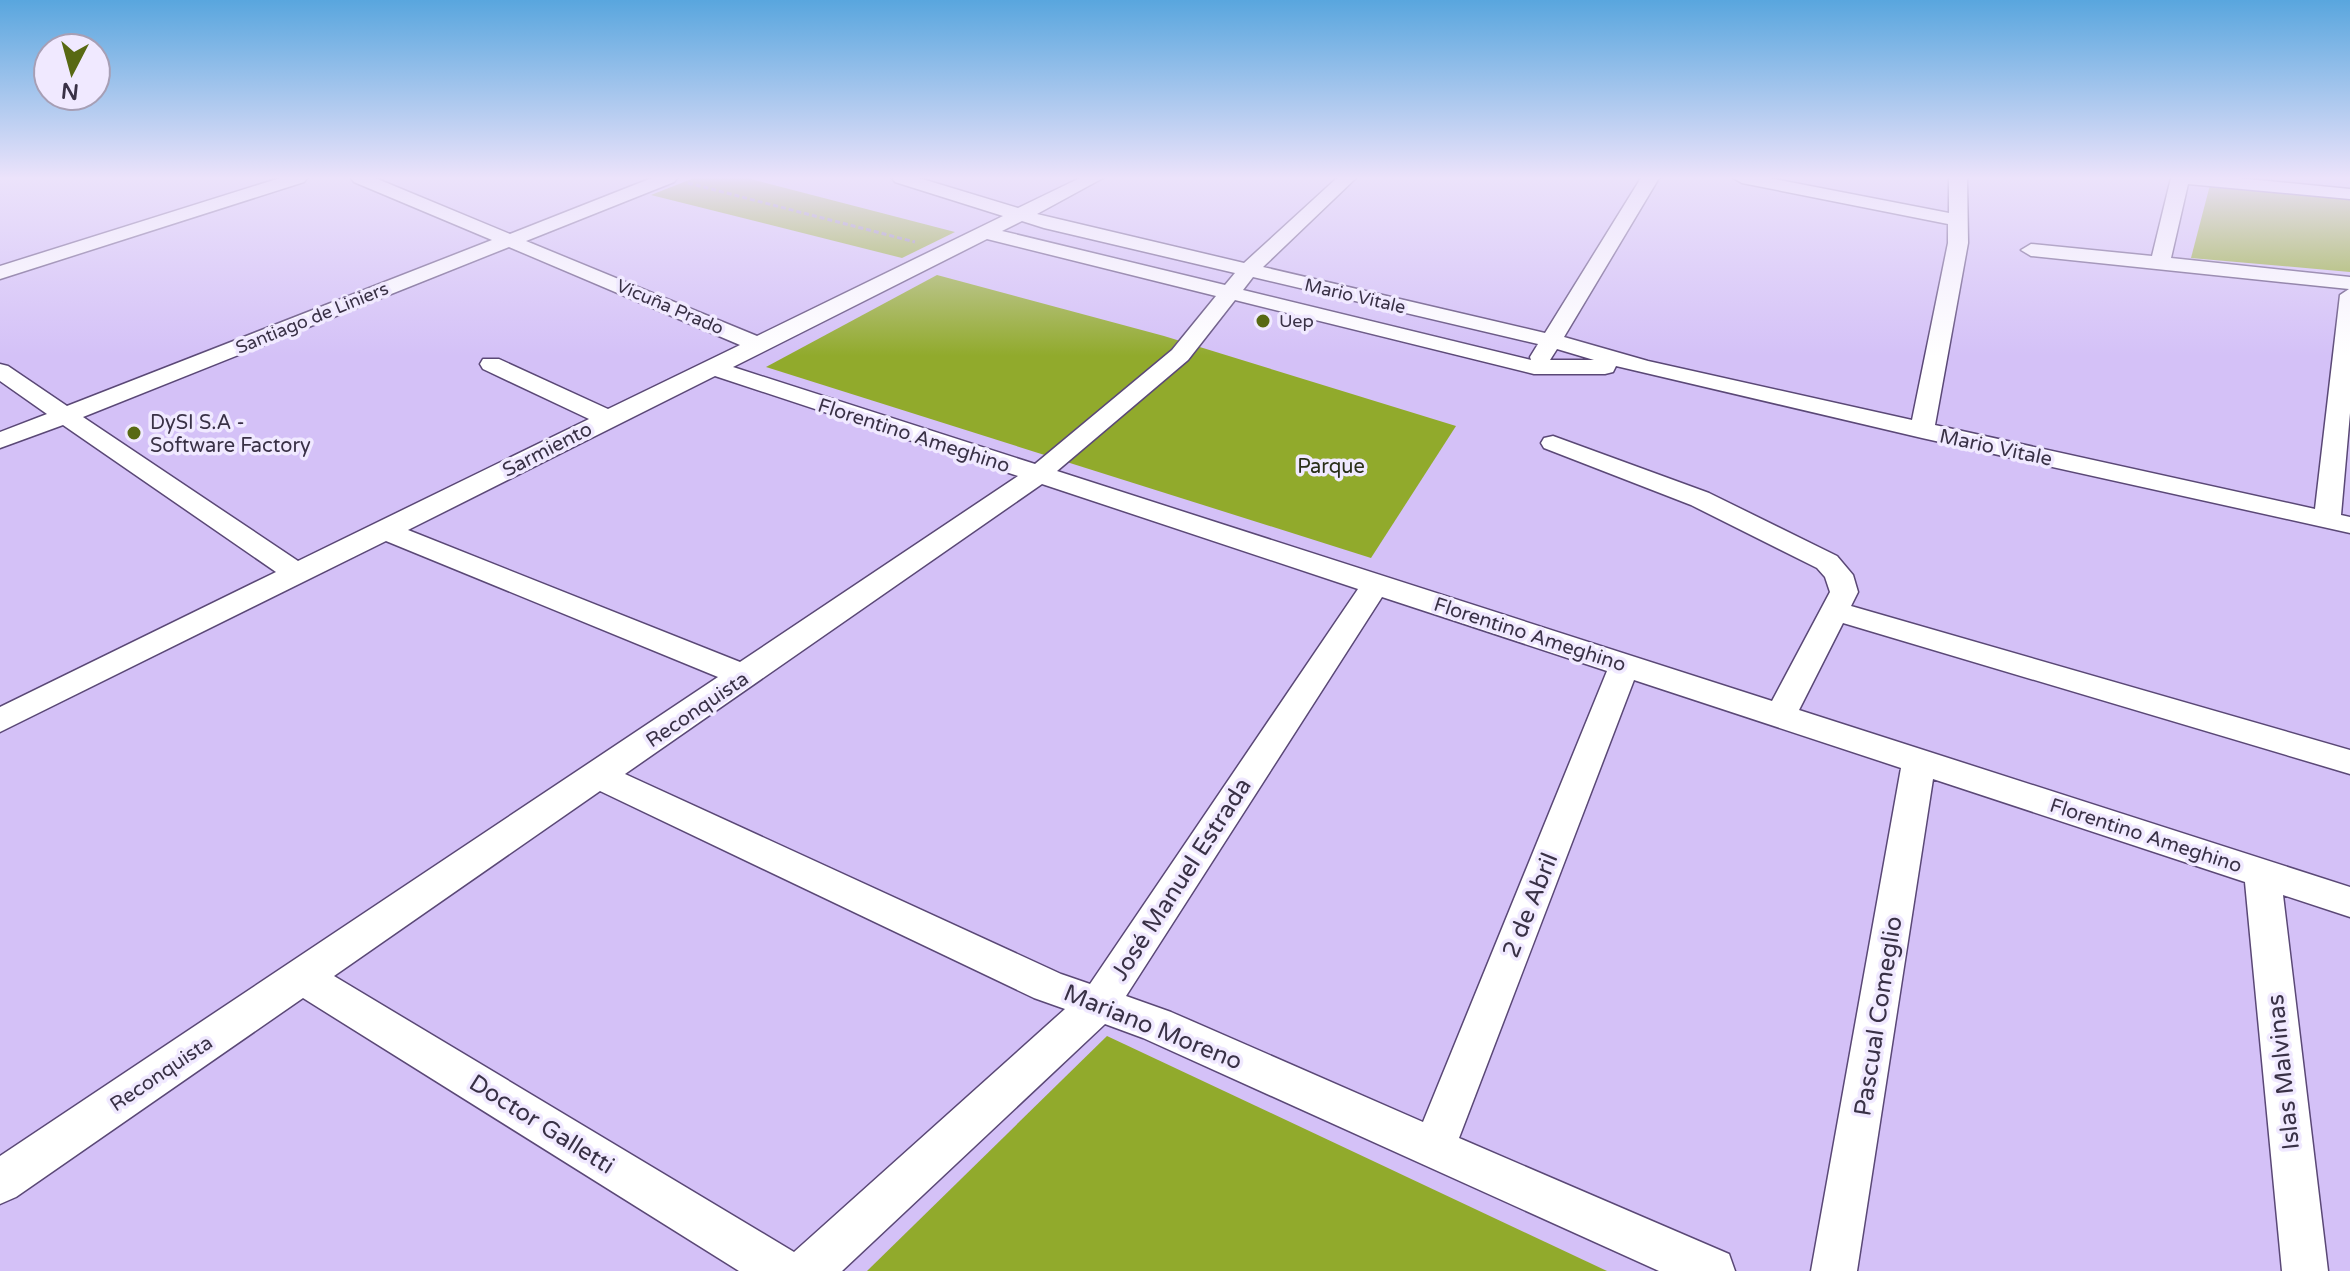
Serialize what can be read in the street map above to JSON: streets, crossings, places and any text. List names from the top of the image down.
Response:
{
  "streets": {
    "street": [
      "Mario Vitale",
      "Vicuña Prado",
      "Santiago de Liniers",
      "Florentino Ameghino",
      "Sarmiento",
      "Reconquista",
      "José Manuel Estrada",
      "2 de Abril",
      "Pascual Comeglio",
      "Mariano Moreno",
      "Islas Malvinas",
      "Doctor Galletti"
    ]
  },
  "crossings": [
    ["Mario Vitale", "Reconquista"],
    ["Vicuña Prado", "Santiago de Liniers"],
    ["Vicuña Prado", "Sarmiento"],
    ["Florentino Ameghino", "Sarmiento"],
    ["Florentino Ameghino", "Reconquista"],
    ["Florentino Ameghino", "José Manuel Estrada"],
    ["Florentino Ameghino", "2 de Abril"],
    ["Florentino Ameghino", "Pascual Comeglio"],
    ["Florentino Ameghino", "Islas Malvinas"],
    ["Reconquista", "Mariano Moreno"],
    ["Reconquista", "Doctor Galletti"],
    ["José Manuel Estrada", "Mariano Moreno"],
    ["2 de Abril", "Mariano Moreno"]
  ],
  "parks": ["Parque"],
  "places": ["Uep", "DySI S.A - Software Factory"],
  "north": "bottom"
}
